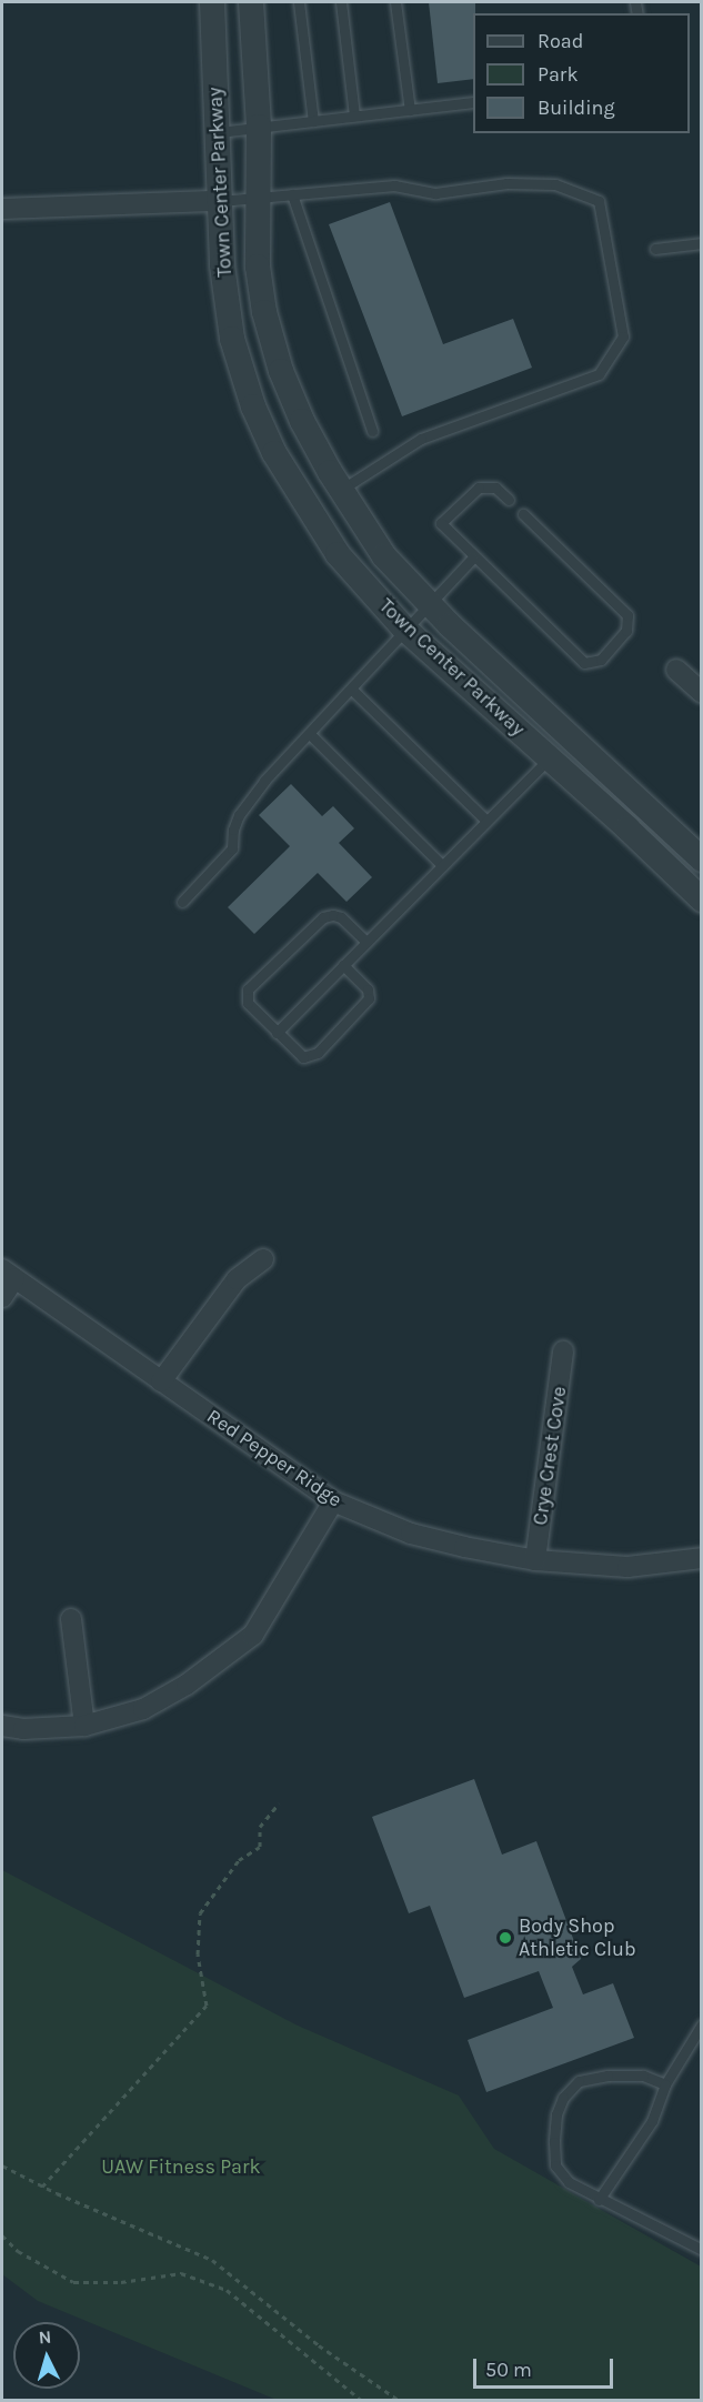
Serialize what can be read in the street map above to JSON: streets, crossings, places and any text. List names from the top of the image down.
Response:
{
  "streets": {
    "street": ["Town Center Parkway", "Crye Crest Cove", "Red Pepper Ridge"]
  },
  "crossings": [
    ["Crye Crest Cove", "Red Pepper Ridge"]
  ],
  "parks": ["UAW Fitness Park"],
  "places": ["Body Shop Athletic Club"],
  "legend": ["Road", "Park", "Building"],
  "scale_bar": "50 m",
  "north": "top"
}
